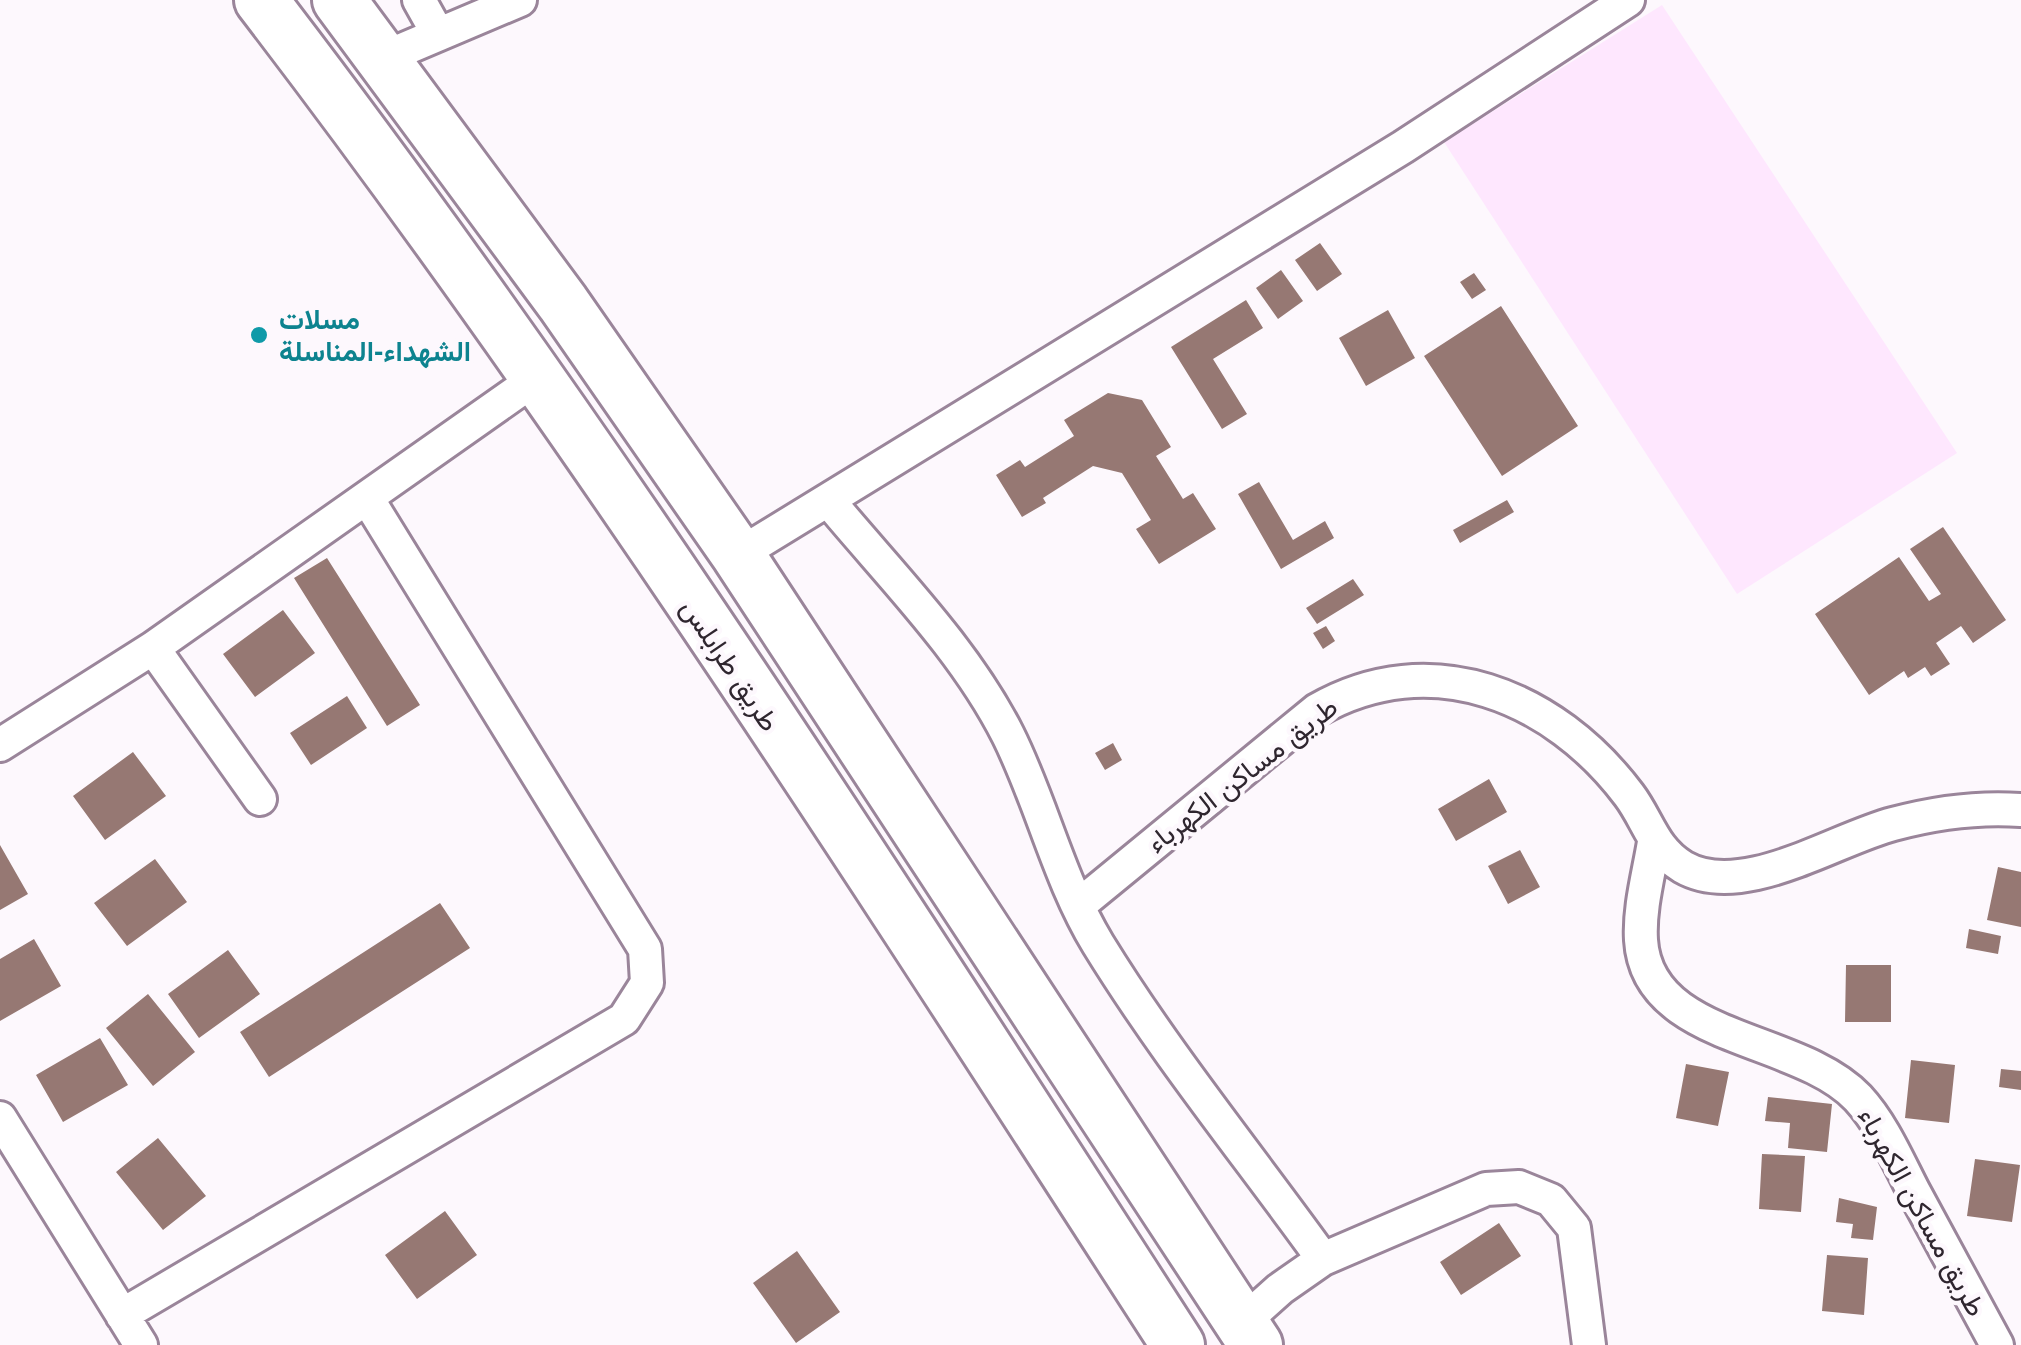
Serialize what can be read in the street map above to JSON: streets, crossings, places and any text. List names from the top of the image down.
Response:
{
  "streets": {
    "highway": ["طريق طرابلس"],
    "street": ["طريق مساكن الكهرباء"]
  },
  "places": ["مسلات الشهداء-المناسلة"]
}
